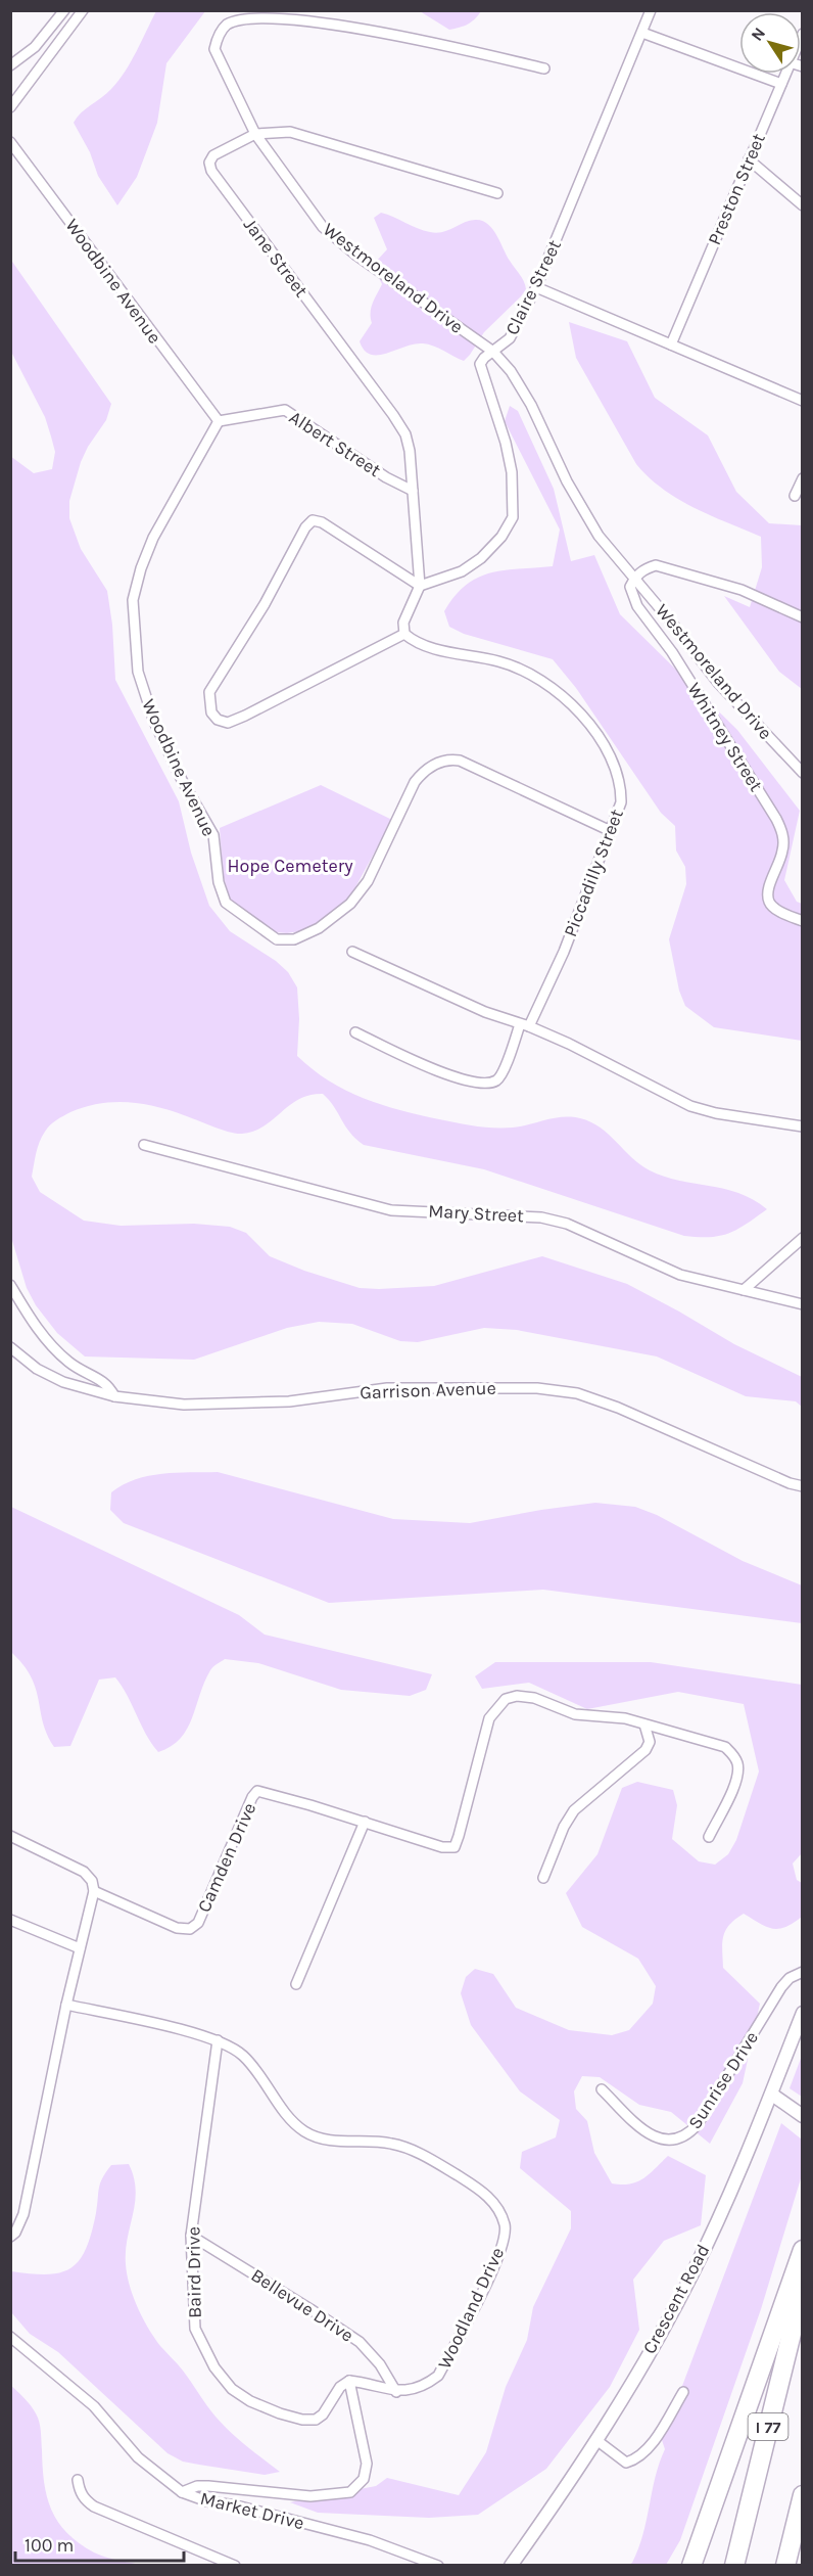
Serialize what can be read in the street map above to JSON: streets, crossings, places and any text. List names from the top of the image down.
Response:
{
  "streets": {
    "highway": ["I 77"],
    "street": [
      "Preston Street",
      "Jane Street",
      "Westmoreland Drive",
      "Woodbine Avenue",
      "Claire Street",
      "Albert Street",
      "Whitney Street",
      "Piccadilly Street",
      "Mary Street",
      "Garrison Avenue",
      "Camden Drive",
      "Sunrise Drive",
      "Baird Drive",
      "Crescent Road",
      "Bellevue Drive",
      "Woodland Drive",
      "Market Drive"
    ]
  },
  "crossings": [
    ["Jane Street", "Westmoreland Drive"],
    ["Jane Street", "Claire Street"],
    ["Jane Street", "Albert Street"],
    ["Jane Street", "Piccadilly Street"],
    ["Westmoreland Drive", "Claire Street"],
    ["Westmoreland Drive", "Whitney Street"],
    ["Woodbine Avenue", "Albert Street"],
    ["Woodbine Avenue", "Piccadilly Street"],
    ["Baird Drive", "Bellevue Drive"],
    ["Baird Drive", "Woodland Drive"],
    ["Bellevue Drive", "Woodland Drive"]
  ],
  "parks": ["Hope Cemetery"],
  "scale_bar": "100 m",
  "north": "top left"
}
